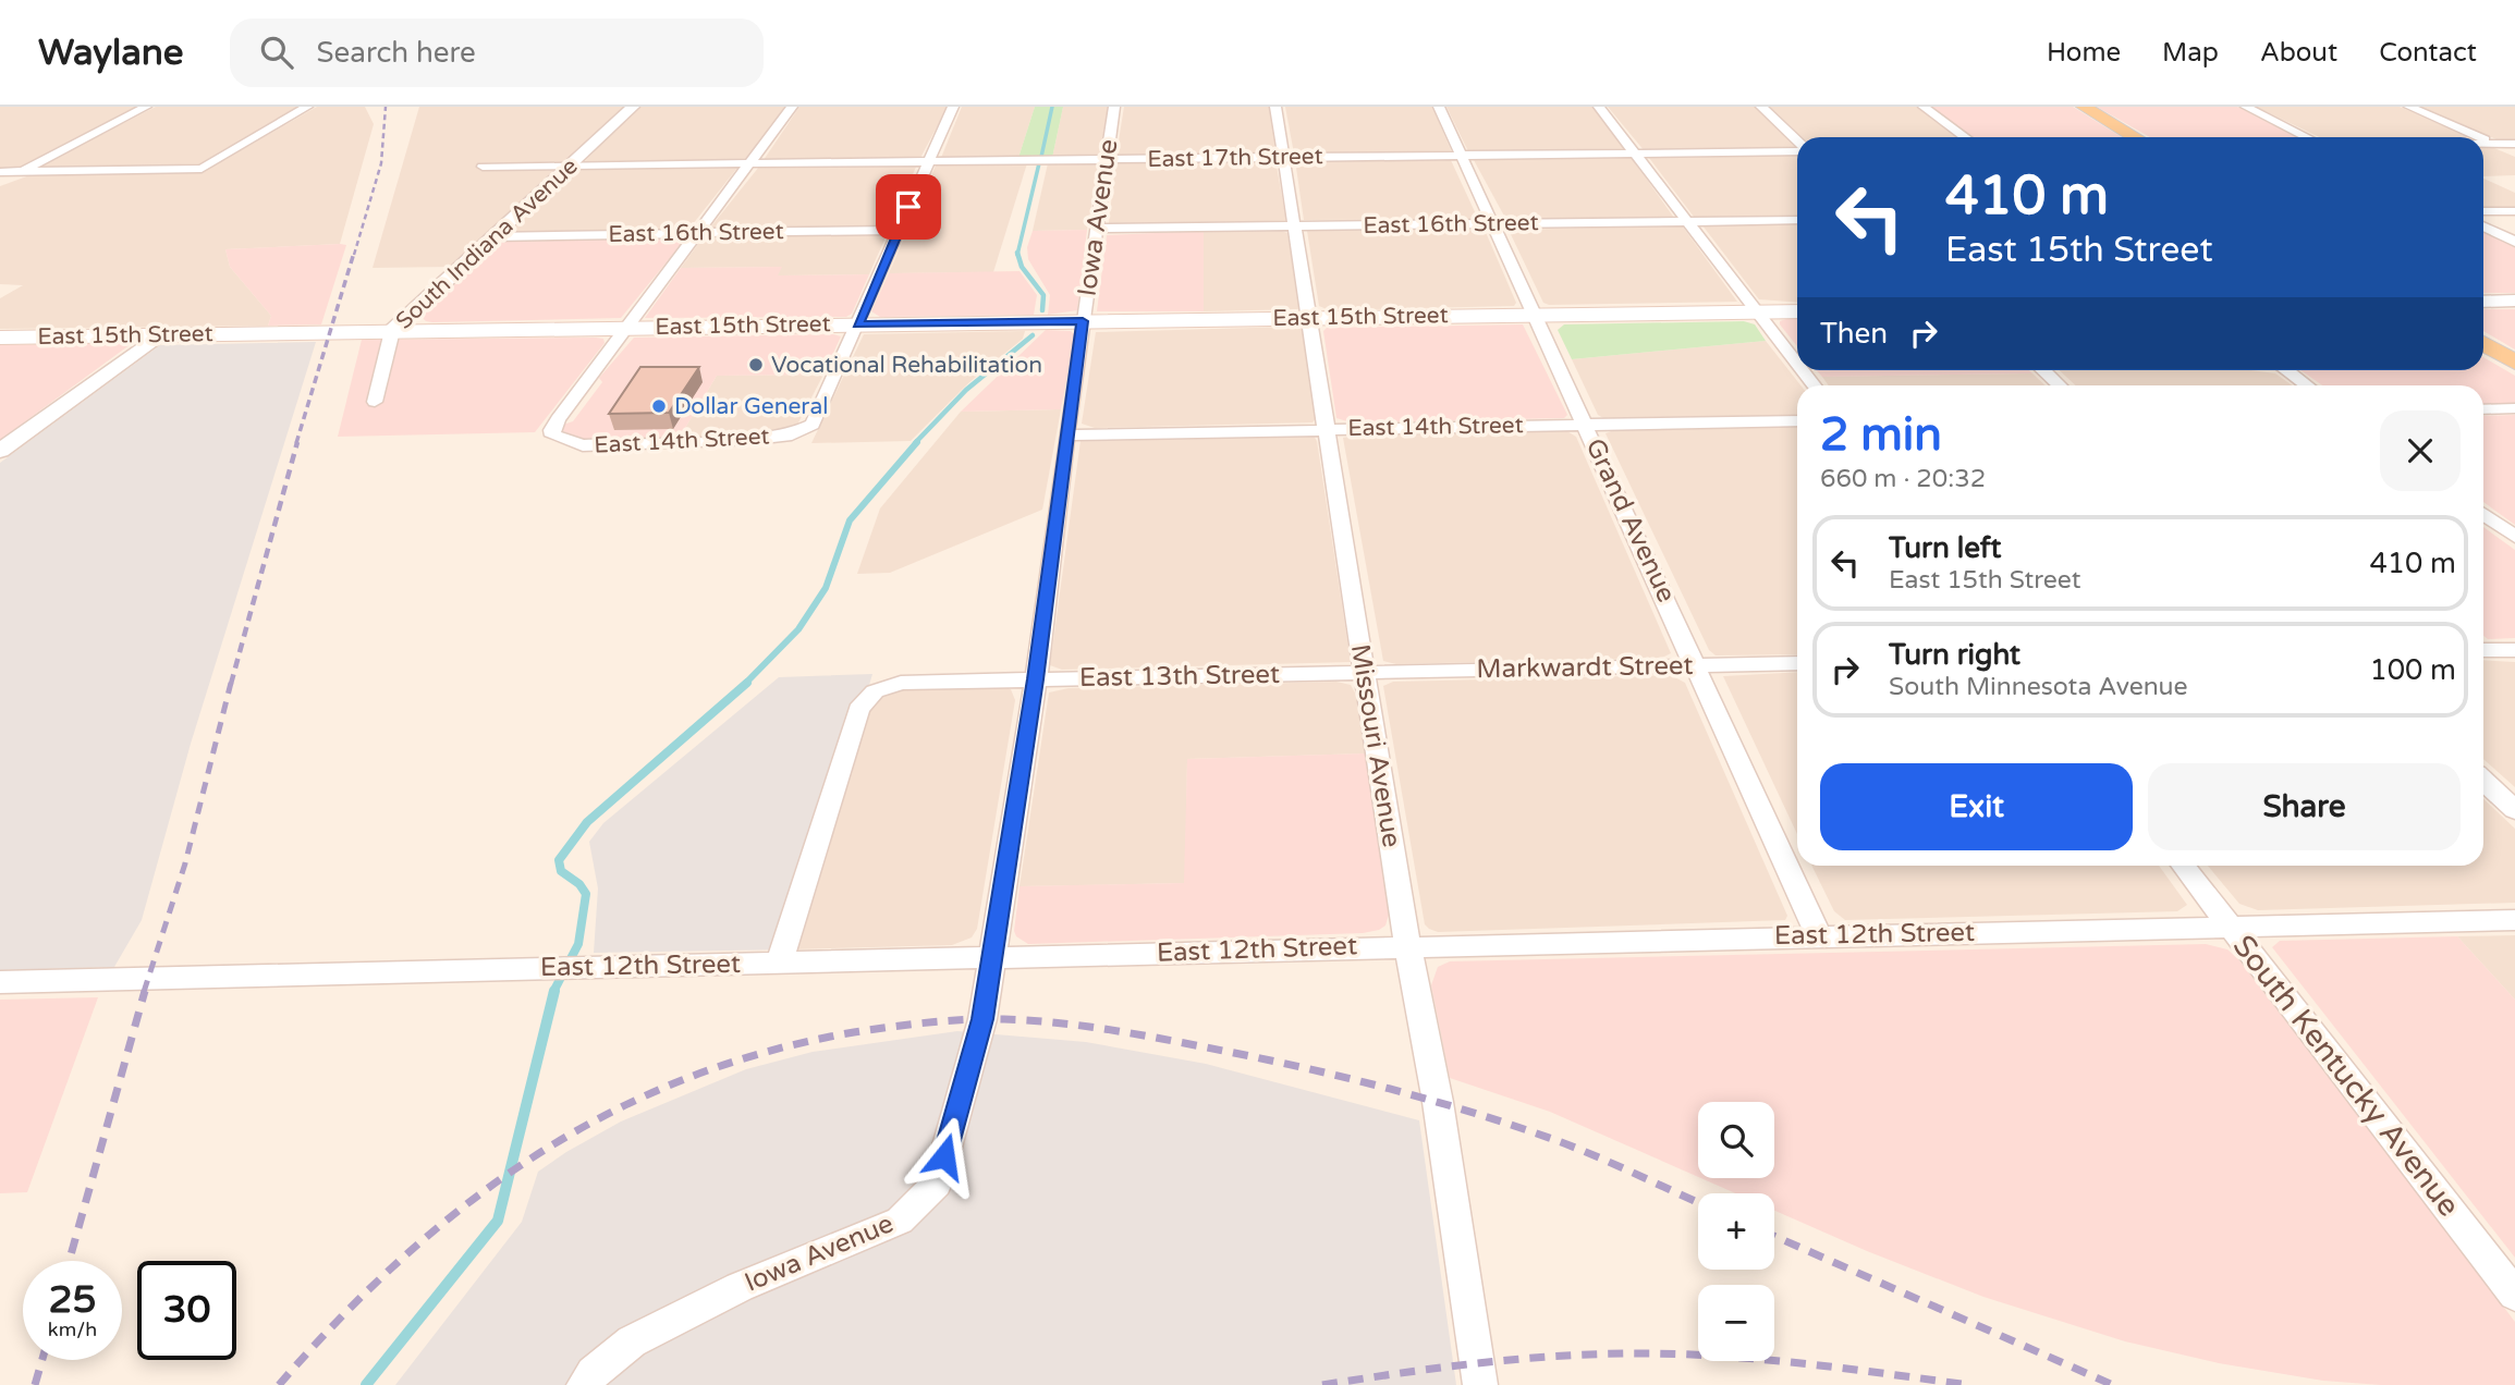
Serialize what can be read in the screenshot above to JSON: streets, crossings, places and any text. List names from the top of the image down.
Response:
{
  "streets": {
    "main road": ["East 15th Street"],
    "street": [
      "East 17th Street",
      "Iowa Avenue",
      "East 16th Street",
      "South Indiana Avenue",
      "East 14th Street",
      "Grand Avenue",
      "Markwardt Street",
      "East 13th Street",
      "Missouri Avenue",
      "East 12th Street",
      "South Kentucky Avenue"
    ]
  },
  "crossings": [
    ["East 17th Street", "Iowa Avenue"],
    ["East 17th Street", "South Indiana Avenue"],
    ["East 17th Street", "Grand Avenue"],
    ["East 17th Street", "Missouri Avenue"],
    ["Iowa Avenue", "East 16th Street"],
    ["Iowa Avenue", "East 15th Street"],
    ["Iowa Avenue", "East 14th Street"],
    ["Iowa Avenue", "East 13th Street"],
    ["Iowa Avenue", "East 12th Street"],
    ["East 16th Street", "South Indiana Avenue"],
    ["East 16th Street", "Grand Avenue"],
    ["East 16th Street", "Missouri Avenue"],
    ["South Indiana Avenue", "East 15th Street"],
    ["East 15th Street", "East 14th Street"],
    ["East 15th Street", "Grand Avenue"],
    ["East 15th Street", "Missouri Avenue"],
    ["East 14th Street", "Grand Avenue"],
    ["East 14th Street", "Missouri Avenue"],
    ["Grand Avenue", "Markwardt Street"],
    ["Grand Avenue", "East 12th Street"],
    ["Markwardt Street", "East 13th Street"],
    ["Markwardt Street", "Missouri Avenue"],
    ["East 13th Street", "Missouri Avenue"],
    ["East 13th Street", "East 12th Street"],
    ["Missouri Avenue", "East 12th Street"],
    ["East 12th Street", "South Kentucky Avenue"]
  ],
  "places": ["Vocational Rehabilitation", "Dollar General"],
  "page": {
    "header": "Waylane",
    "search": "Search here",
    "nav": [
      "Home",
      "Map",
      "About",
      "Contact"
    ],
    "turn": ["410 m", "East 15th Street"],
    "then": "Then",
    "heading": ["2 min", "660 m · 20:32"],
    "list": [
      {
        "name": "Turn left",
        "note": "East 15th Street",
        "value": "410 m"
      },
      {
        "name": "Turn right",
        "note": "South Minnesota Avenue",
        "value": "100 m"
      }
    ],
    "buttons": ["Exit", "Share"],
    "map_buttons": ["+", "−"],
    "speed": "25 km/h",
    "limit": "30"
  }
}
